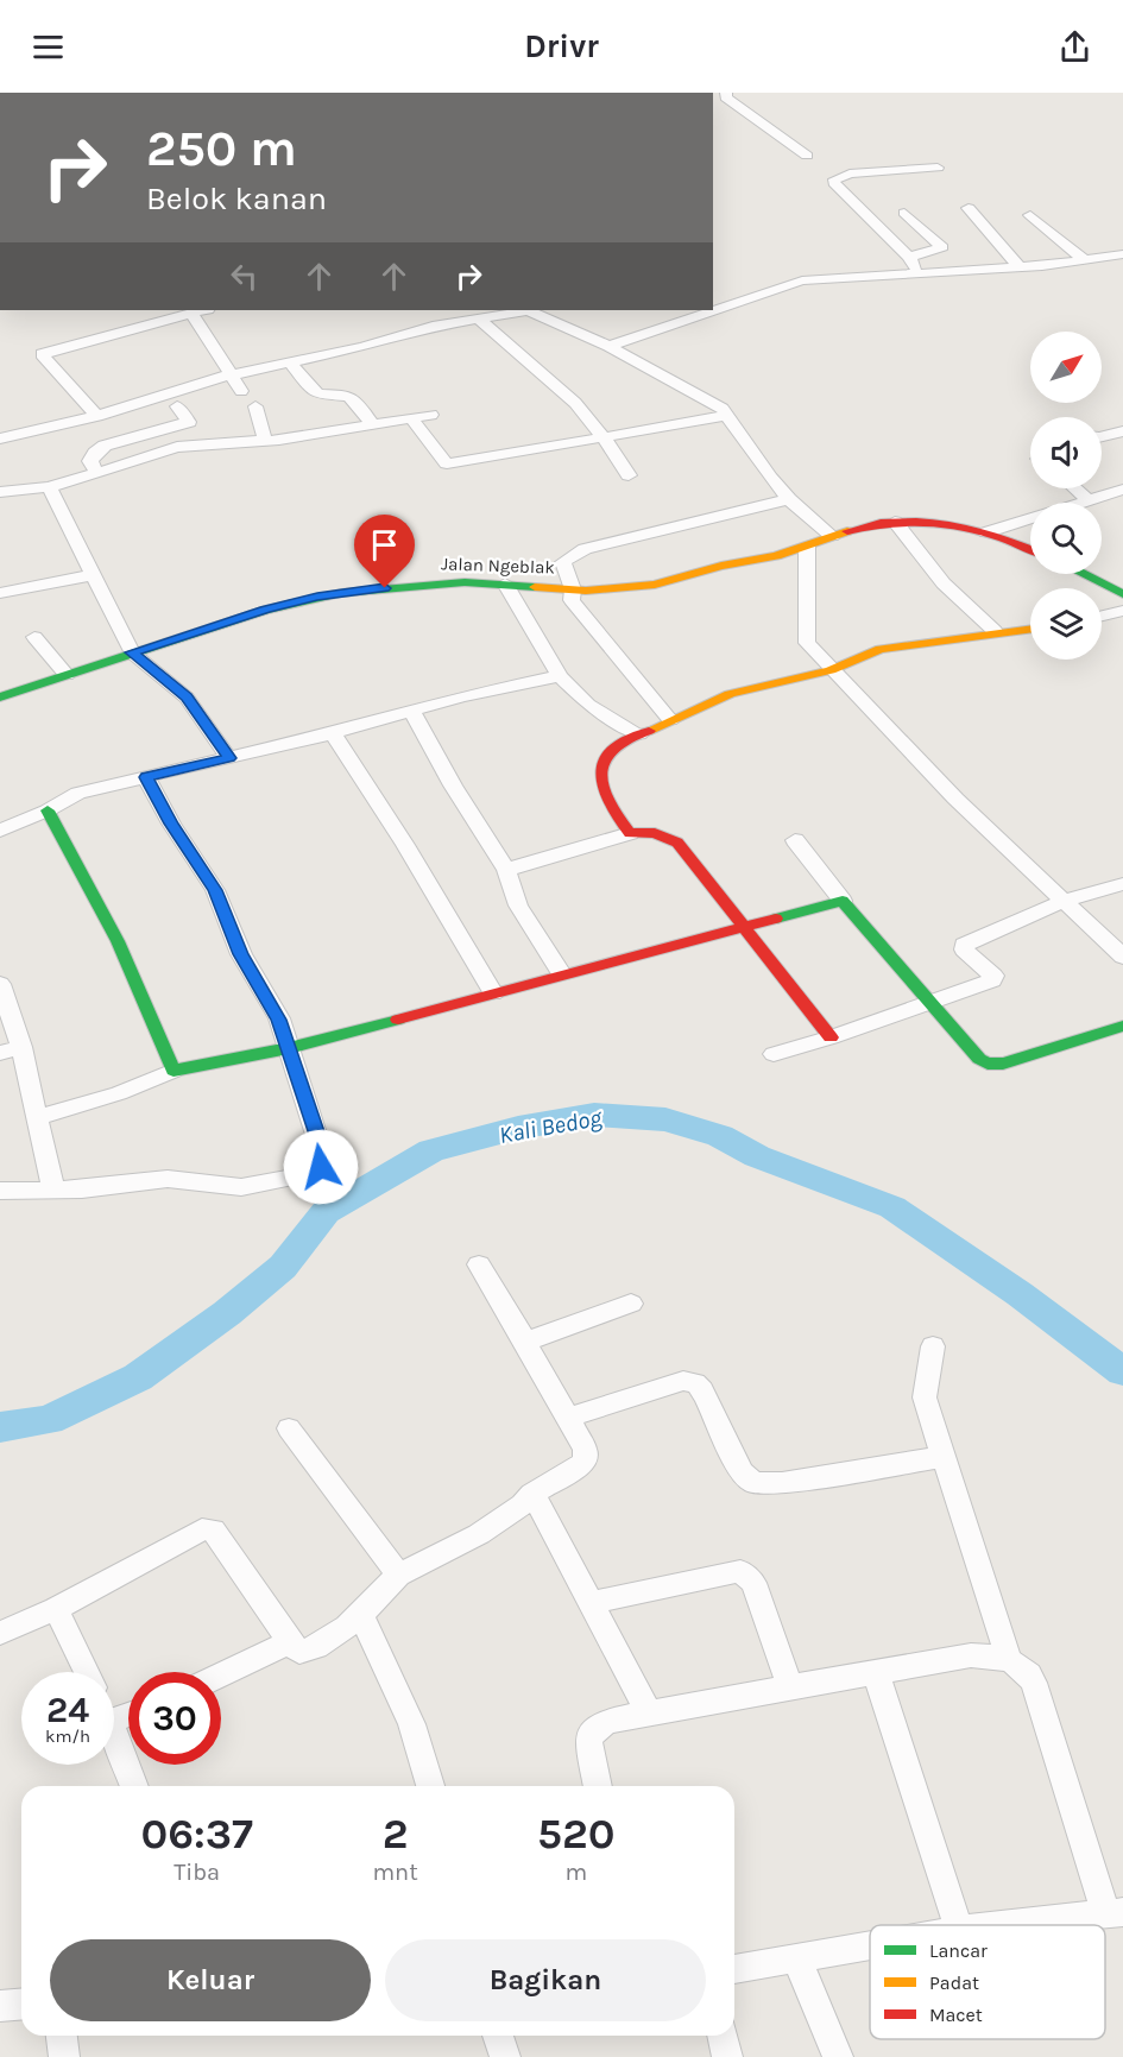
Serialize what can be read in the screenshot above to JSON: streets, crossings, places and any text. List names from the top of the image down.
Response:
{
  "streets": {
    "street": ["Jalan Ngeblak"]
  },
  "water": ["Kali Bedog"],
  "legend": ["Lancar", "Padat", "Macet"],
  "north": "top right",
  "page": {
    "header": "Drivr",
    "turn": ["250 m", "Belok kanan"],
    "speed": "24 km/h",
    "limit": "30",
    "eta": [
      "06:37",
      "Tiba",
      "2",
      "mnt",
      "520",
      "m"
    ],
    "buttons": ["Keluar", "Bagikan"]
  }
}
